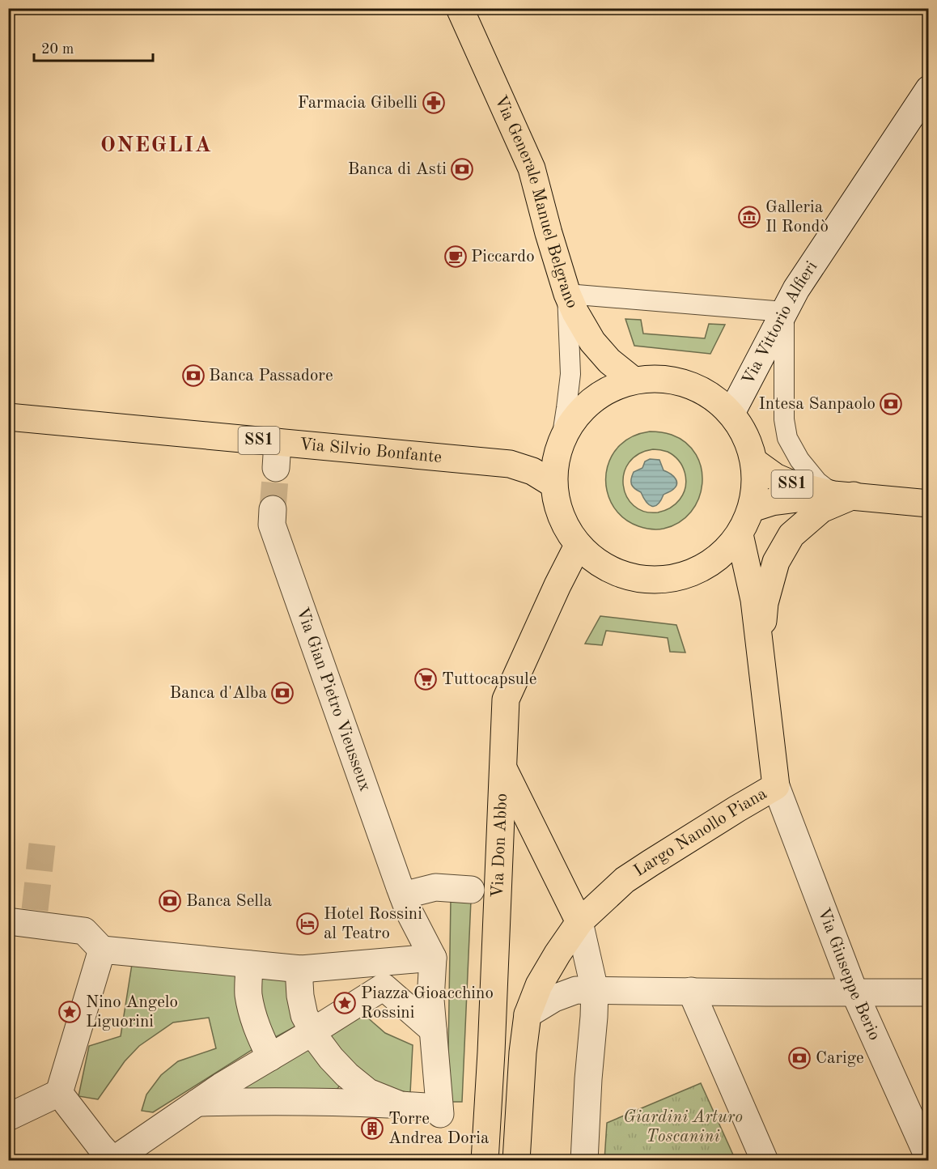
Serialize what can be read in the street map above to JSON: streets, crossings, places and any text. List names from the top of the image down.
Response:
{
  "streets": {
    "main road": [
      "Via Generale Manuel Belgrano",
      "SS1",
      "Via Silvio Bonfante",
      "Largo Nanollo Piana",
      "Via Don Abbo"
    ],
    "street": ["Via Vittorio Alfieri", "Via Gian Pietro Vieusseux", "Via Giuseppe Berio"]
  },
  "crossings": [
    ["Largo Nanollo Piana", "Via Giuseppe Berio"]
  ],
  "districts": ["ONEGLIA"],
  "parks": ["Giardini Arturo Toscanini"],
  "places": {
    "pharmacy": ["Farmacia Gibelli"],
    "bank": [
      "Banca di Asti",
      "Banca Passadore",
      "Intesa Sanpaolo",
      "Banca d'Alba",
      "Banca Sella",
      "Carige"
    ],
    "museum": ["Galleria Il Rondò"],
    "cafe": ["Piccardo"],
    "supermarket": ["Tuttocapsule"],
    "hotel": ["Hotel Rossini al Teatro"],
    "place": ["Piazza Gioacchino Rossini", "Nino Angelo Liguorini"],
    "building": ["Torre Andrea Doria"]
  },
  "scale_bar": "20 m"
}
